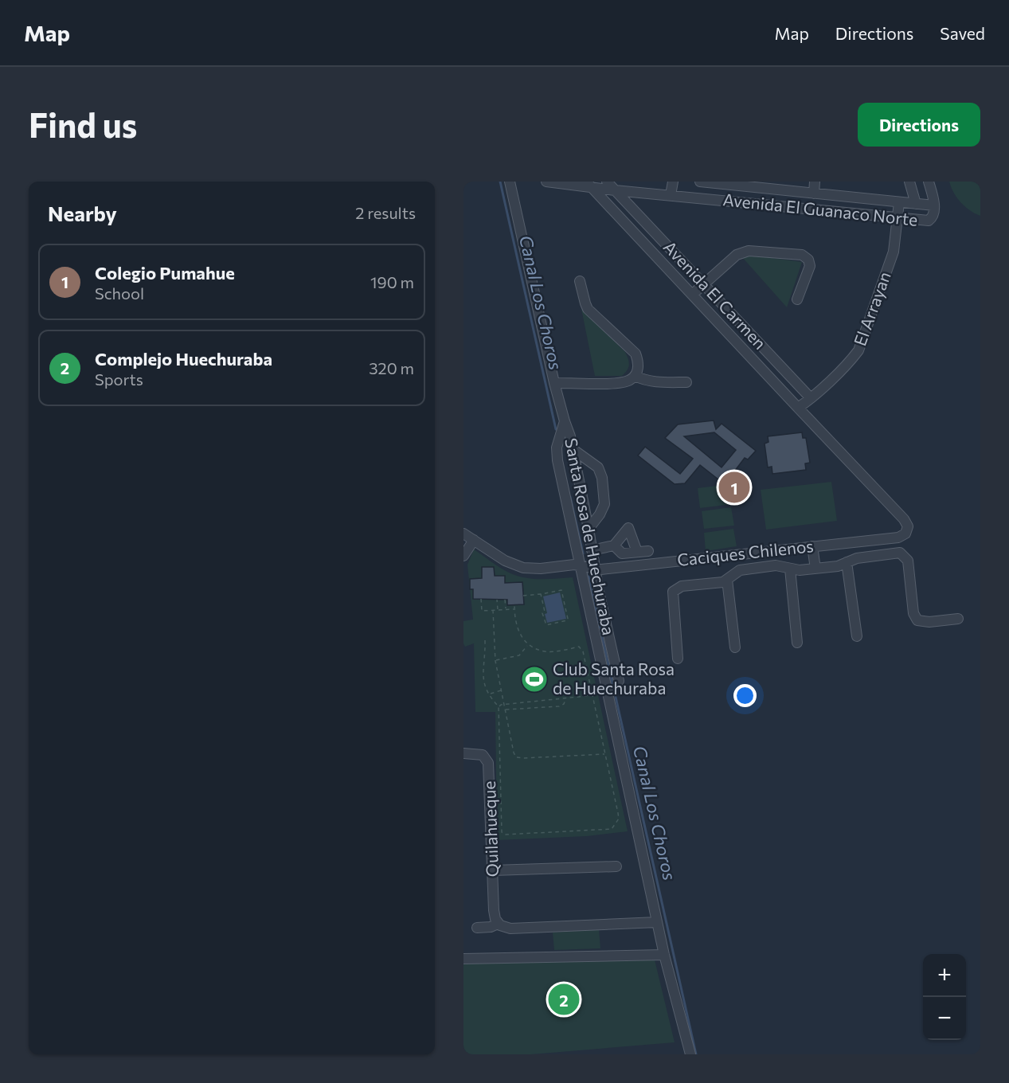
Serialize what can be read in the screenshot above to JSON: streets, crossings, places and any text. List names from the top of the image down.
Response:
{
  "streets": {
    "street": [
      "Avenida El Guanaco Norte",
      "Avenida El Carmen",
      "El Arrayan",
      "Santa Rosa de Huechuraba",
      "Caciques Chilenos",
      "Quilahueque"
    ]
  },
  "crossings": [
    ["Avenida El Guanaco Norte", "Avenida El Carmen"],
    ["Avenida El Guanaco Norte", "El Arrayan"],
    ["Avenida El Carmen", "El Arrayan"],
    ["Avenida El Carmen", "Caciques Chilenos"],
    ["Santa Rosa de Huechuraba", "Caciques Chilenos"]
  ],
  "water": ["Canal Los Choros"],
  "places": {
    "sports": ["Club Santa Rosa de Huechuraba"]
  },
  "page": {
    "header": "Map",
    "nav": ["Map", "Directions", "Saved"],
    "buttons": "Directions",
    "title": "Find us",
    "heading": ["Nearby", "2 results"],
    "list": [
      {
        "mark": "1",
        "name": "Colegio Pumahue",
        "note": "School",
        "value": "190 m"
      },
      {
        "mark": "2",
        "name": "Complejo Huechuraba",
        "note": "Sports",
        "value": "320 m"
      }
    ],
    "pins": ["1", "2"],
    "map_buttons": ["+", "−"]
  }
}
